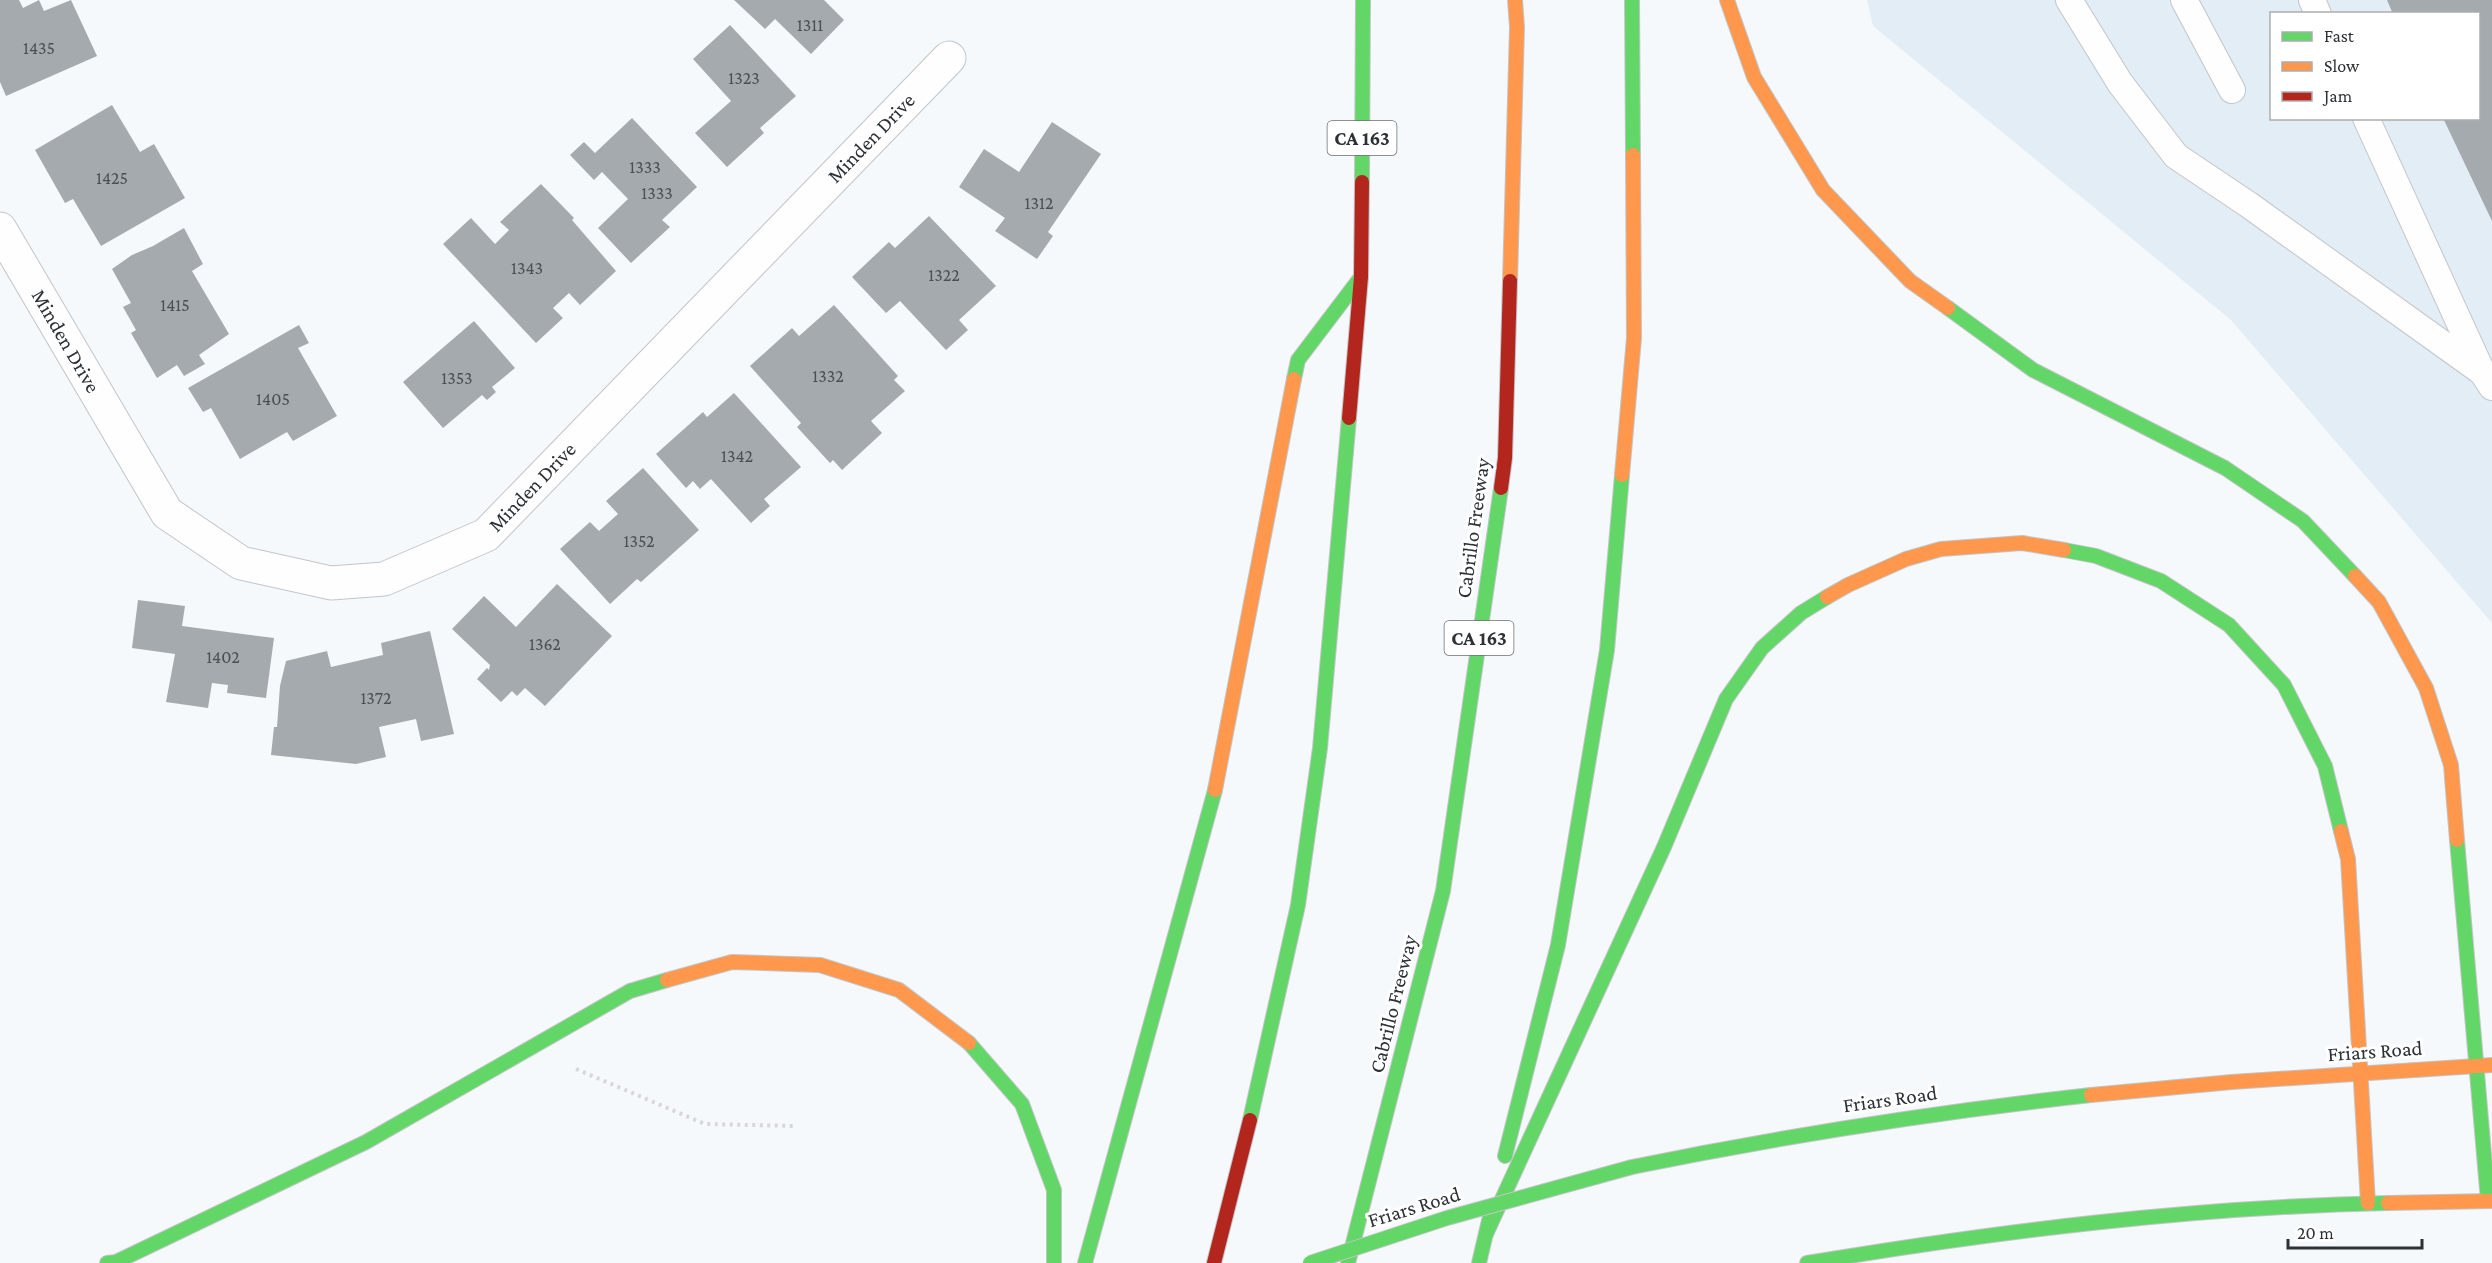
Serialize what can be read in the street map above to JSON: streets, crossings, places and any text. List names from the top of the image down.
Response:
{
  "streets": {
    "highway": ["CA 163", "Cabrillo Freeway", "Friars Road"],
    "street": ["Minden Drive"]
  },
  "house_numbers": [
    "1311",
    "1435",
    "1323",
    "1333",
    "1425",
    "1333",
    "1312",
    "1343",
    "1322",
    "1415",
    "1332",
    "1353",
    "1405",
    "1342",
    "1352",
    "1362",
    "1402",
    "1372"
  ],
  "legend": ["Fast", "Slow", "Jam"],
  "scale_bar": "20 m"
}
